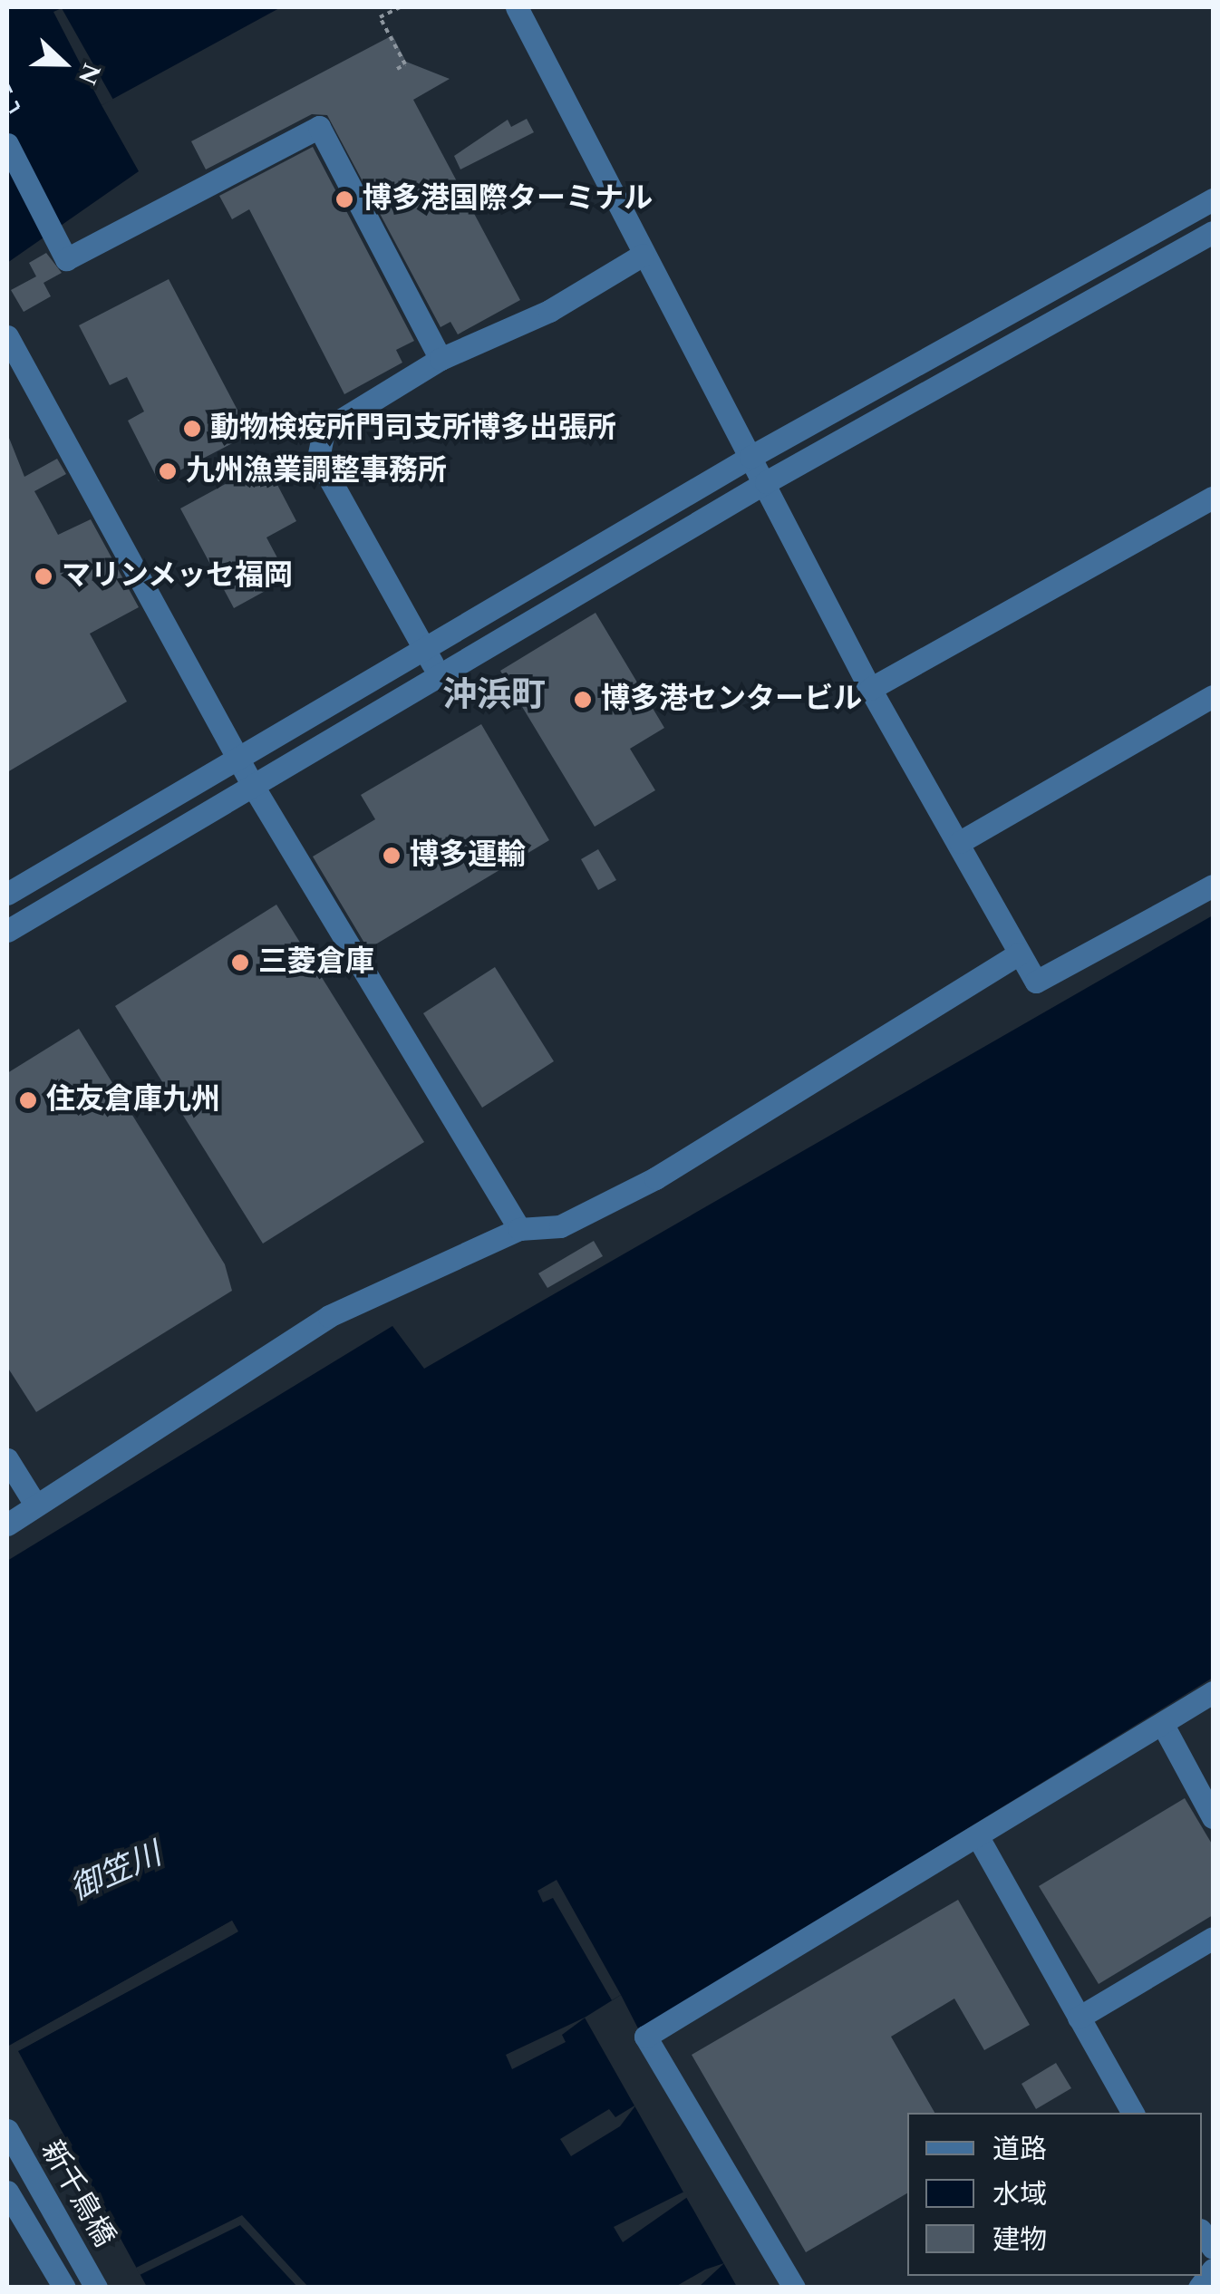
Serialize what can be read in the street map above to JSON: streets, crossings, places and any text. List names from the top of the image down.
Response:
{
  "streets": {
    "street": ["新千鳥橋"]
  },
  "districts": ["沖浜町"],
  "water": ["御笠川"],
  "places": [
    "博多港国際ターミナル",
    "動物検疫所門司支所博多出張所",
    "九州漁業調整事務所",
    "マリンメッセ福岡",
    "博多港センタービル",
    "博多運輸",
    "三菱倉庫",
    "住友倉庫九州"
  ],
  "legend": ["道路", "水域", "建物"],
  "north": "right"
}
